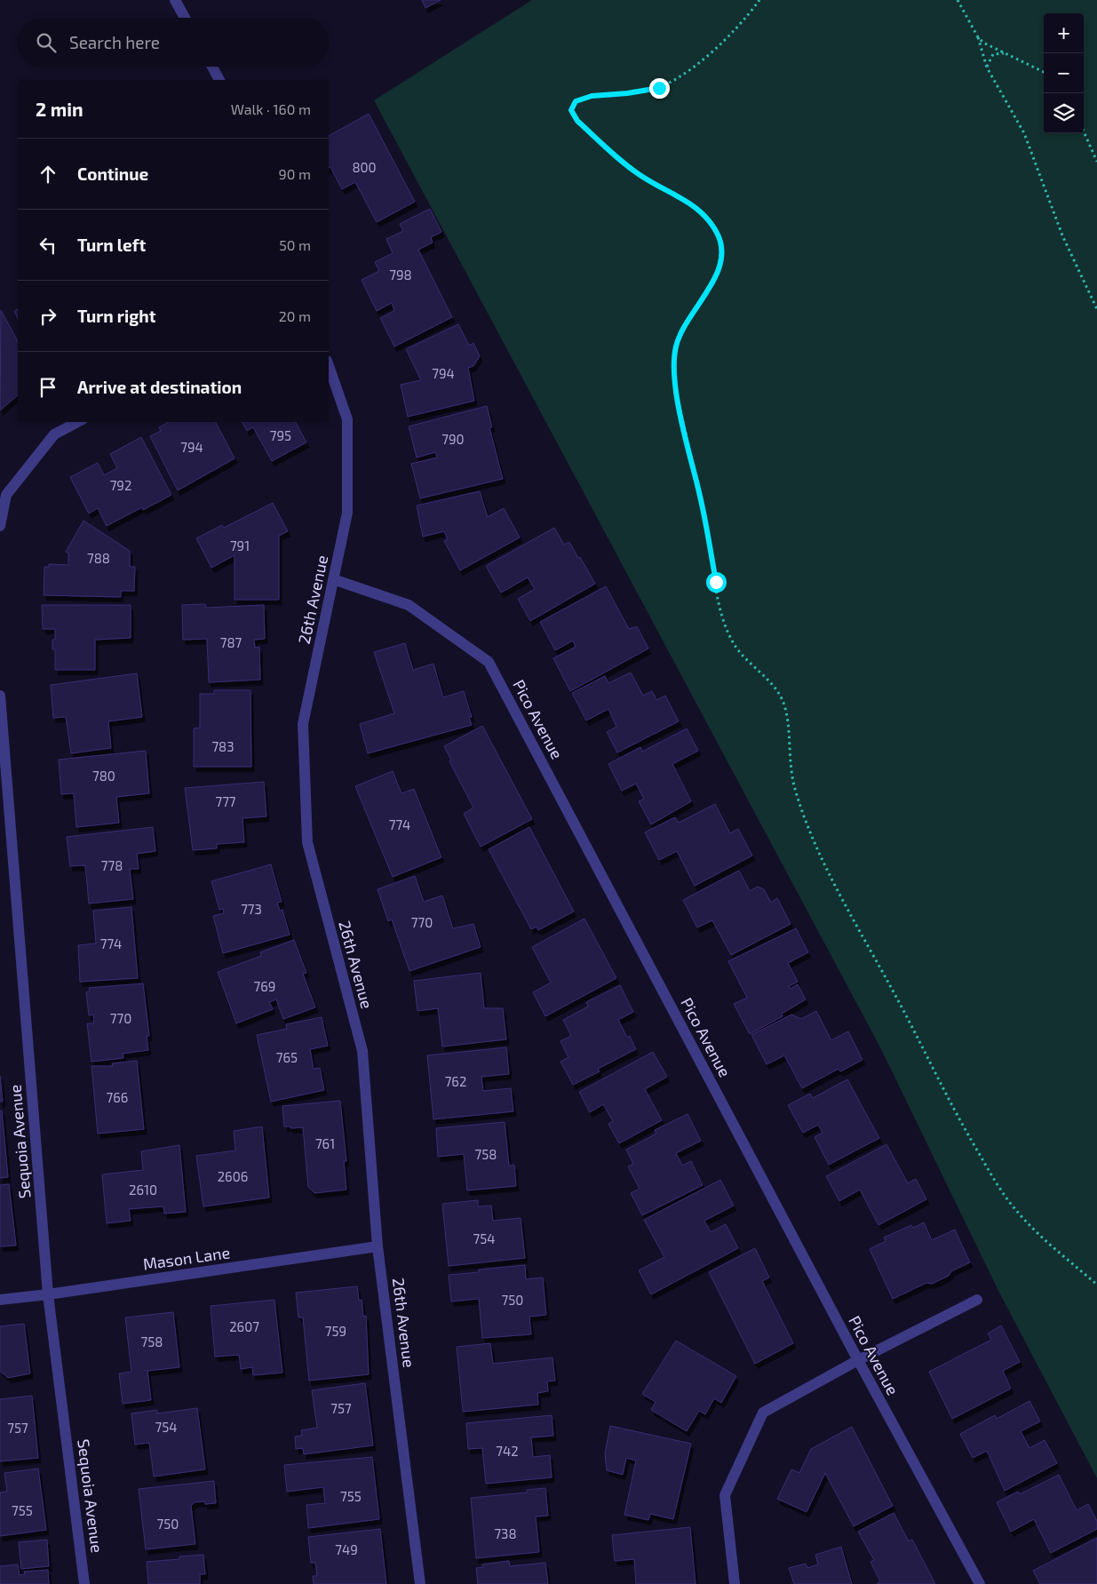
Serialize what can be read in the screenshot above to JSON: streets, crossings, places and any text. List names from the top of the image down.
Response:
{
  "streets": {
    "street": [
      "26th Avenue",
      "Pico Avenue",
      "Sequoia Avenue",
      "Mason Lane"
    ]
  },
  "crossings": [
    ["26th Avenue", "Pico Avenue"],
    ["26th Avenue", "Mason Lane"],
    ["Sequoia Avenue", "Mason Lane"]
  ],
  "house_numbers": [
    "800",
    "798",
    "794",
    "795",
    "790",
    "794",
    "792",
    "791",
    "788",
    "787",
    "783",
    "780",
    "777",
    "774",
    "778",
    "773",
    "770",
    "774",
    "769",
    "770",
    "765",
    "762",
    "766",
    "761",
    "758",
    "2606",
    "2610",
    "754",
    "750",
    "2607",
    "759",
    "758",
    "757",
    "754",
    "757",
    "742",
    "755",
    "755",
    "750",
    "738",
    "749"
  ],
  "page": {
    "map_buttons": ["+", "−"],
    "search": "Search here",
    "heading": ["2 min", "Walk · 160 m"],
    "list": [
      ["Continue", "90 m"],
      ["Turn left", "50 m"],
      ["Turn right", "20 m"],
      "Arrive at destination"
    ]
  }
}
